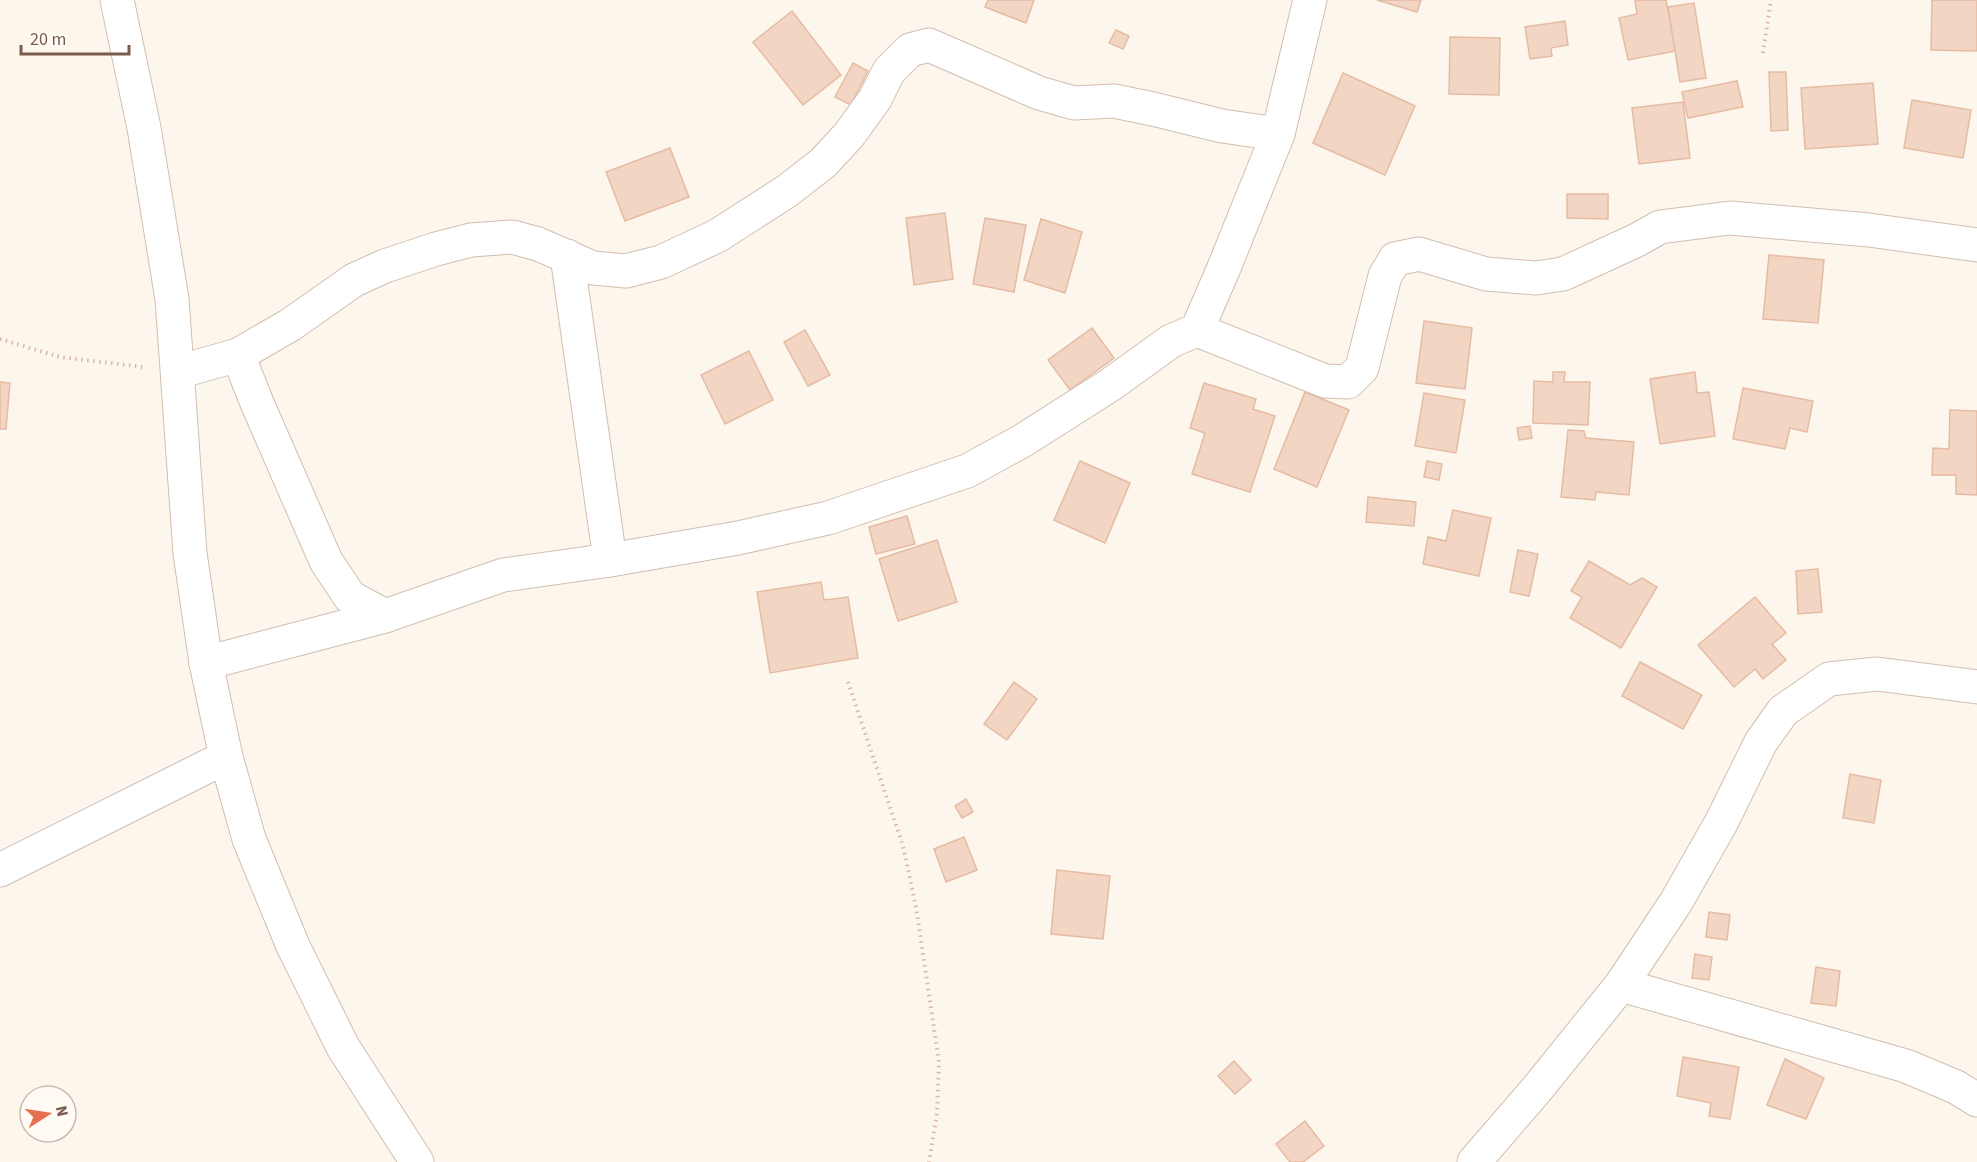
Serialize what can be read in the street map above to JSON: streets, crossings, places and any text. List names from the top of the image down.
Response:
{
  "scale_bar": "20 m",
  "north": "right"
}
